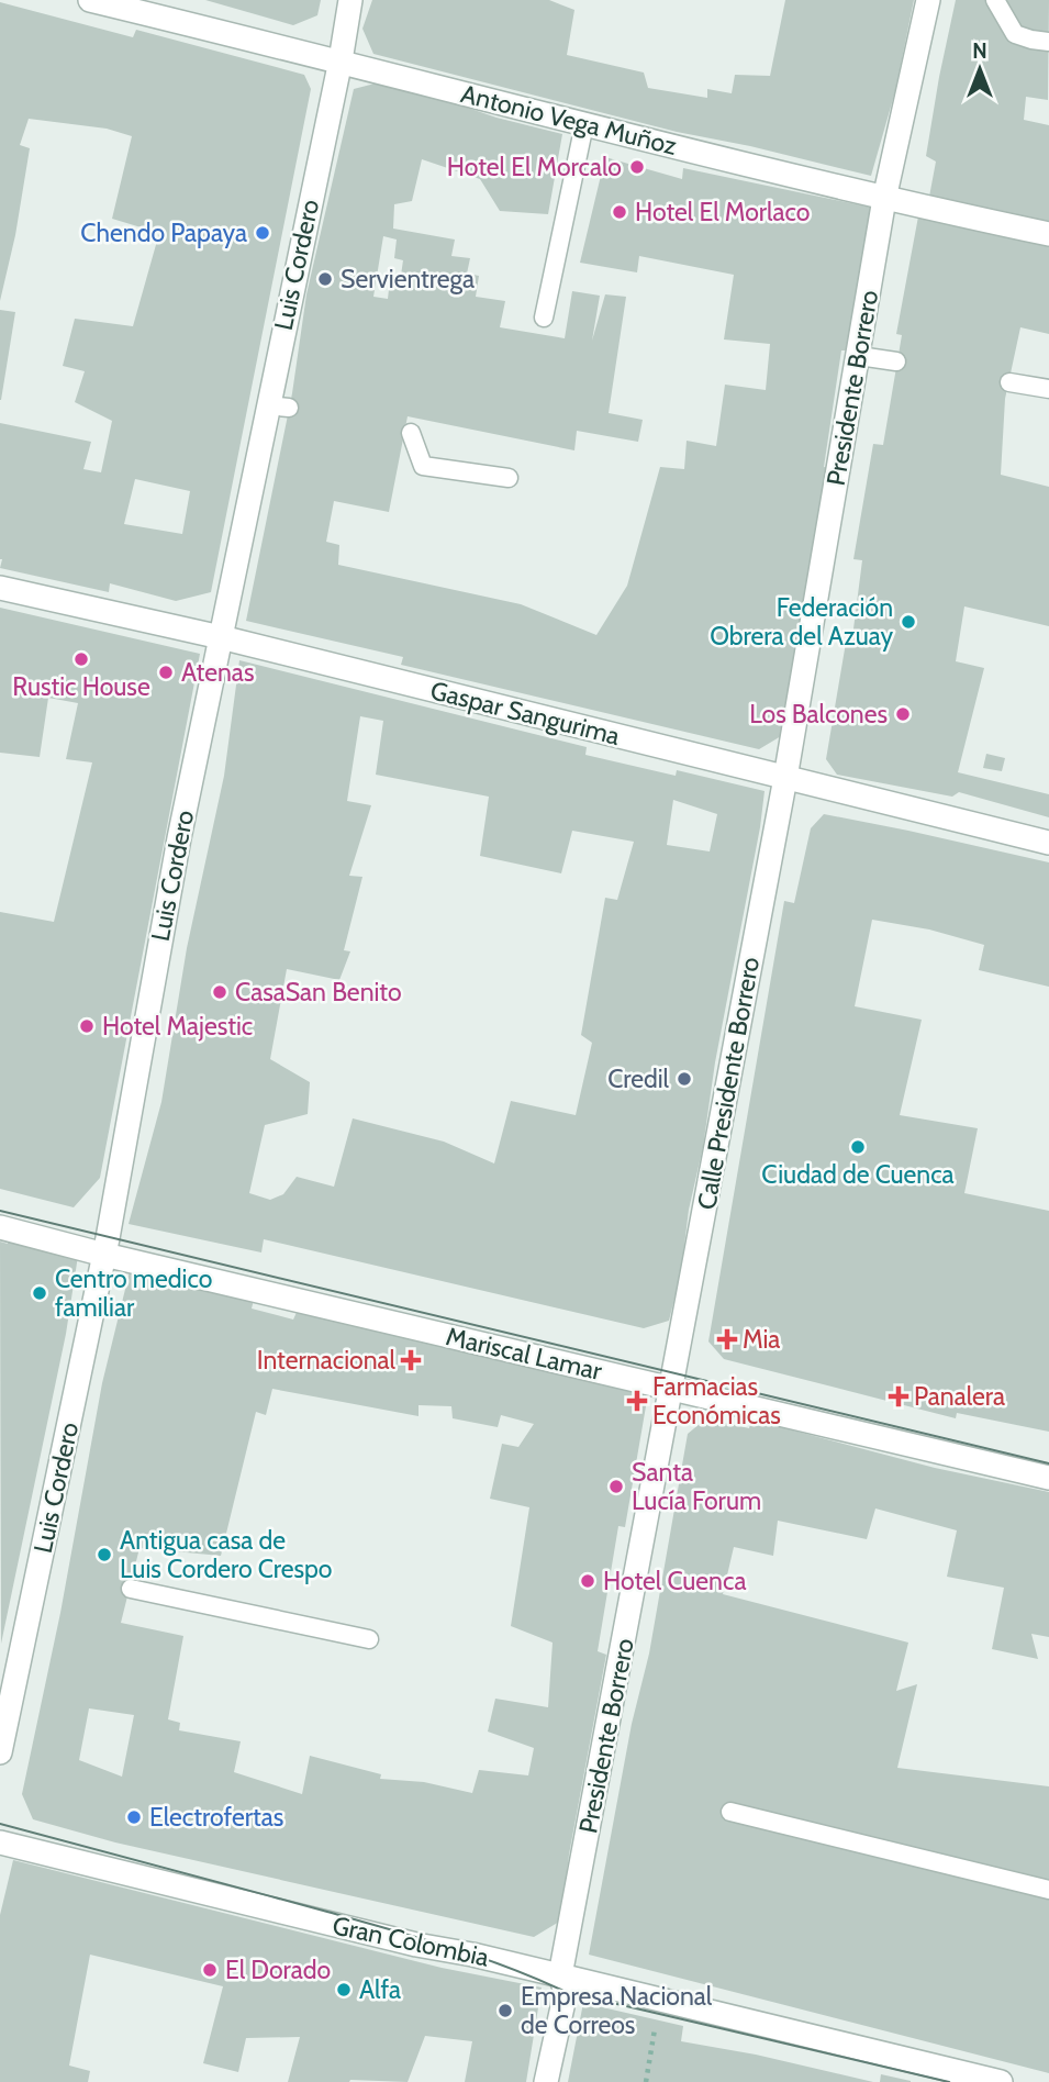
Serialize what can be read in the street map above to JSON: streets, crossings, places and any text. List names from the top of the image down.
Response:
{
  "streets": {
    "street": [
      "Antonio Vega Muñoz",
      "Luis Cordero",
      "Presidente Borrero",
      "Gaspar Sangurima",
      "Calle Presidente Borrero",
      "Mariscal Lamar",
      "Gran Colombia"
    ]
  },
  "crossings": [
    ["Antonio Vega Muñoz", "Luis Cordero"],
    ["Antonio Vega Muñoz", "Presidente Borrero"],
    ["Luis Cordero", "Gaspar Sangurima"],
    ["Luis Cordero", "Mariscal Lamar"],
    ["Presidente Borrero", "Gaspar Sangurima"],
    ["Presidente Borrero", "Calle Presidente Borrero"],
    ["Presidente Borrero", "Mariscal Lamar"],
    ["Presidente Borrero", "Gran Colombia"],
    ["Gaspar Sangurima", "Calle Presidente Borrero"],
    ["Calle Presidente Borrero", "Mariscal Lamar"]
  ],
  "places": {
    "other": [
      "Hotel El Morcalo",
      "Hotel El Morlaco",
      "Chendo Papaya",
      "Servientrega",
      "Federación Obrera del Azuay",
      "Rustic House",
      "Atenas",
      "Los Balcones",
      "CasaSan Benito",
      "Hotel Majestic",
      "Credil",
      "Ciudad de Cuenca",
      "Centro medico familiar",
      "Santa Lucía Forum",
      "Antigua casa de Luis Cordero Crespo",
      "Hotel Cuenca",
      "Electrofertas",
      "El Dorado",
      "Alfa",
      "Empresa Nacional de Correos"
    ],
    "health": [
      "Mia",
      "Internacional",
      "Panalera",
      "Farmacias Económicas"
    ]
  },
  "north": "top"
}
